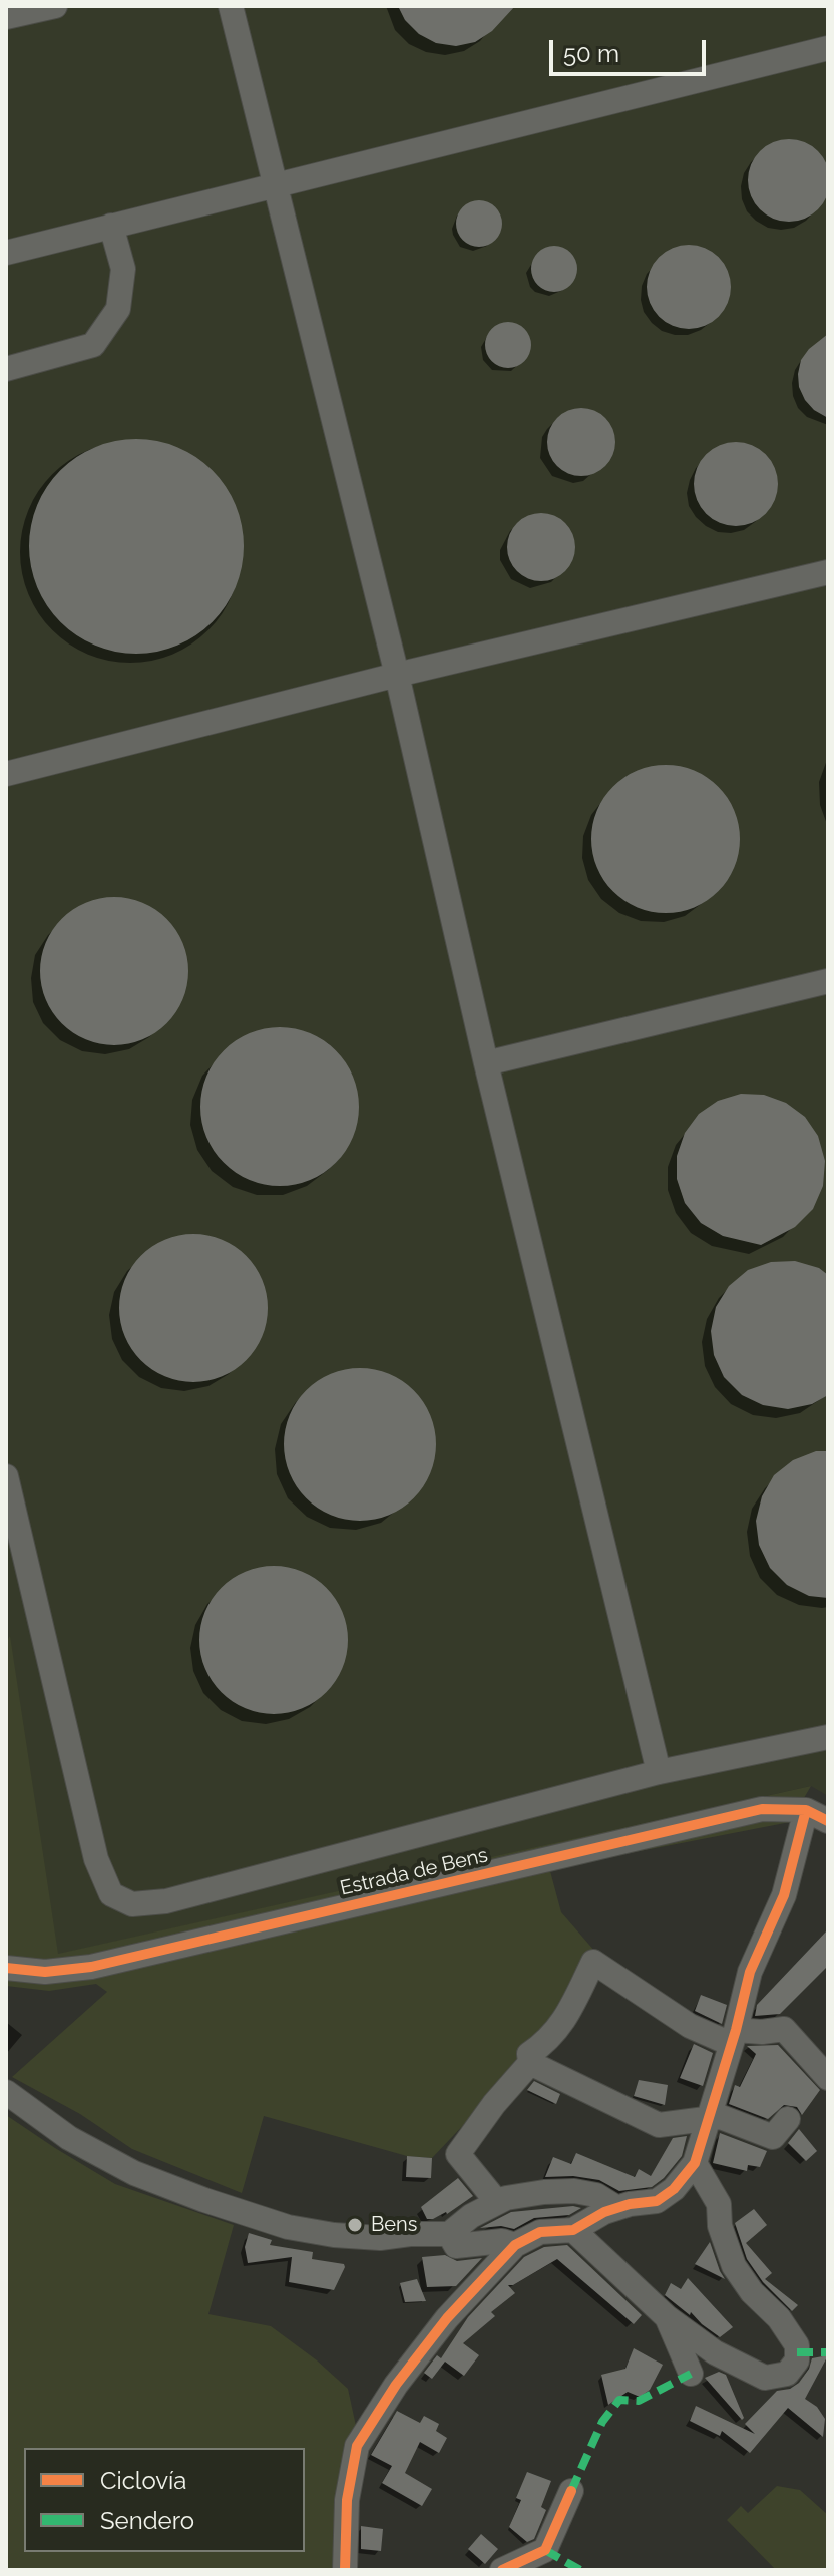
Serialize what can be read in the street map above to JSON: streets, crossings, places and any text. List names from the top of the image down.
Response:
{
  "streets": {
    "street": ["Estrada de Bens"]
  },
  "places": ["Bens"],
  "legend": ["Ciclovía", "Sendero"],
  "scale_bar": "50 m"
}
